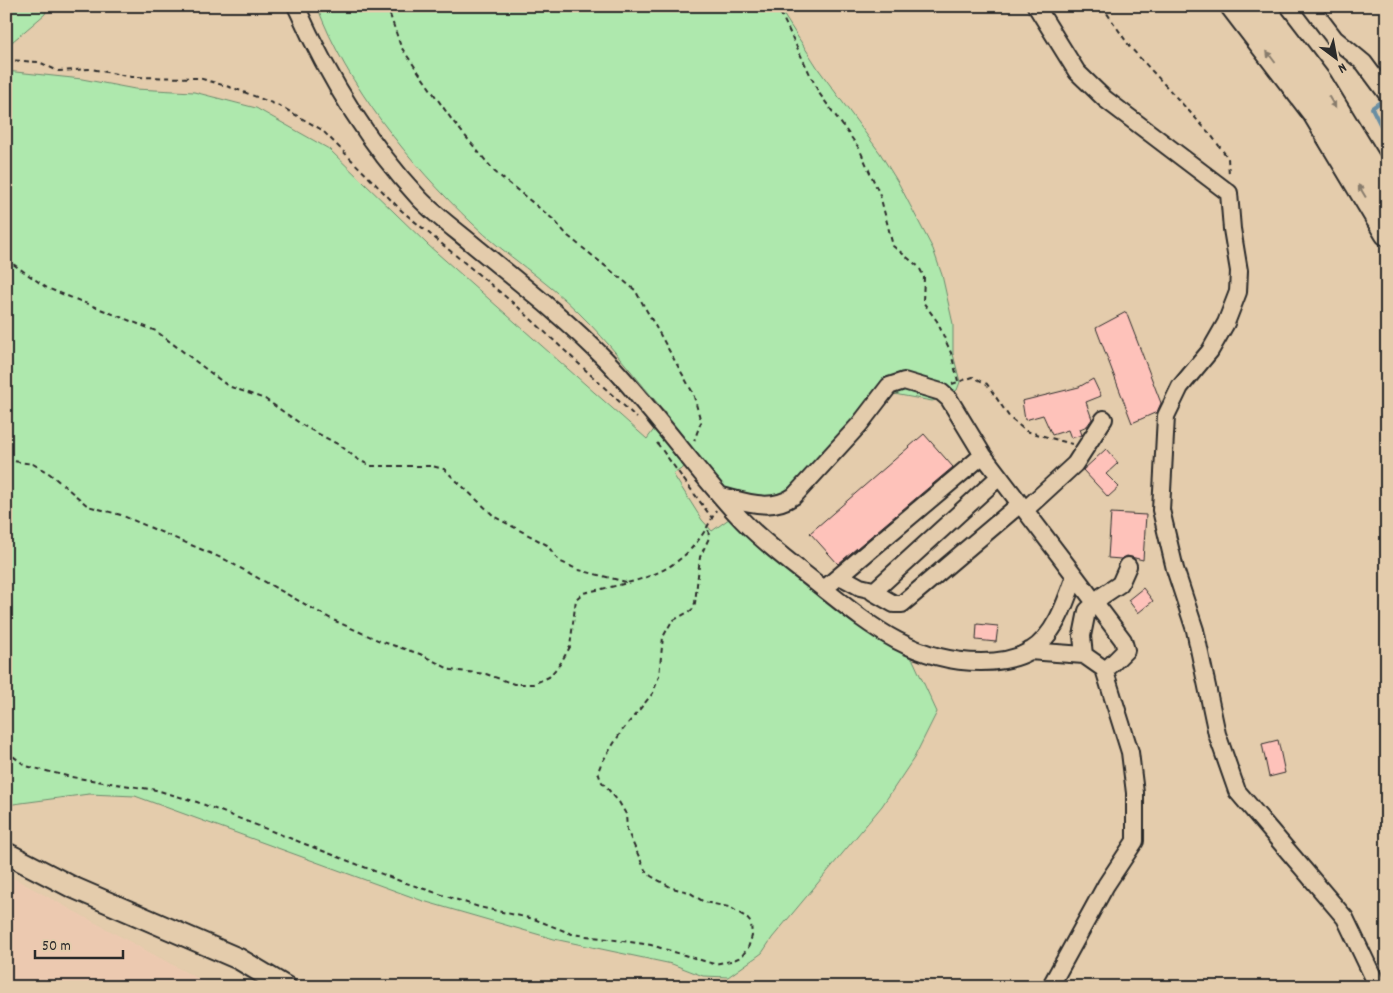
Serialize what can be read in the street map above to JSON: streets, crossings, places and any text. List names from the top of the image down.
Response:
{
  "scale_bar": "50 m",
  "north": "bottom right"
}
